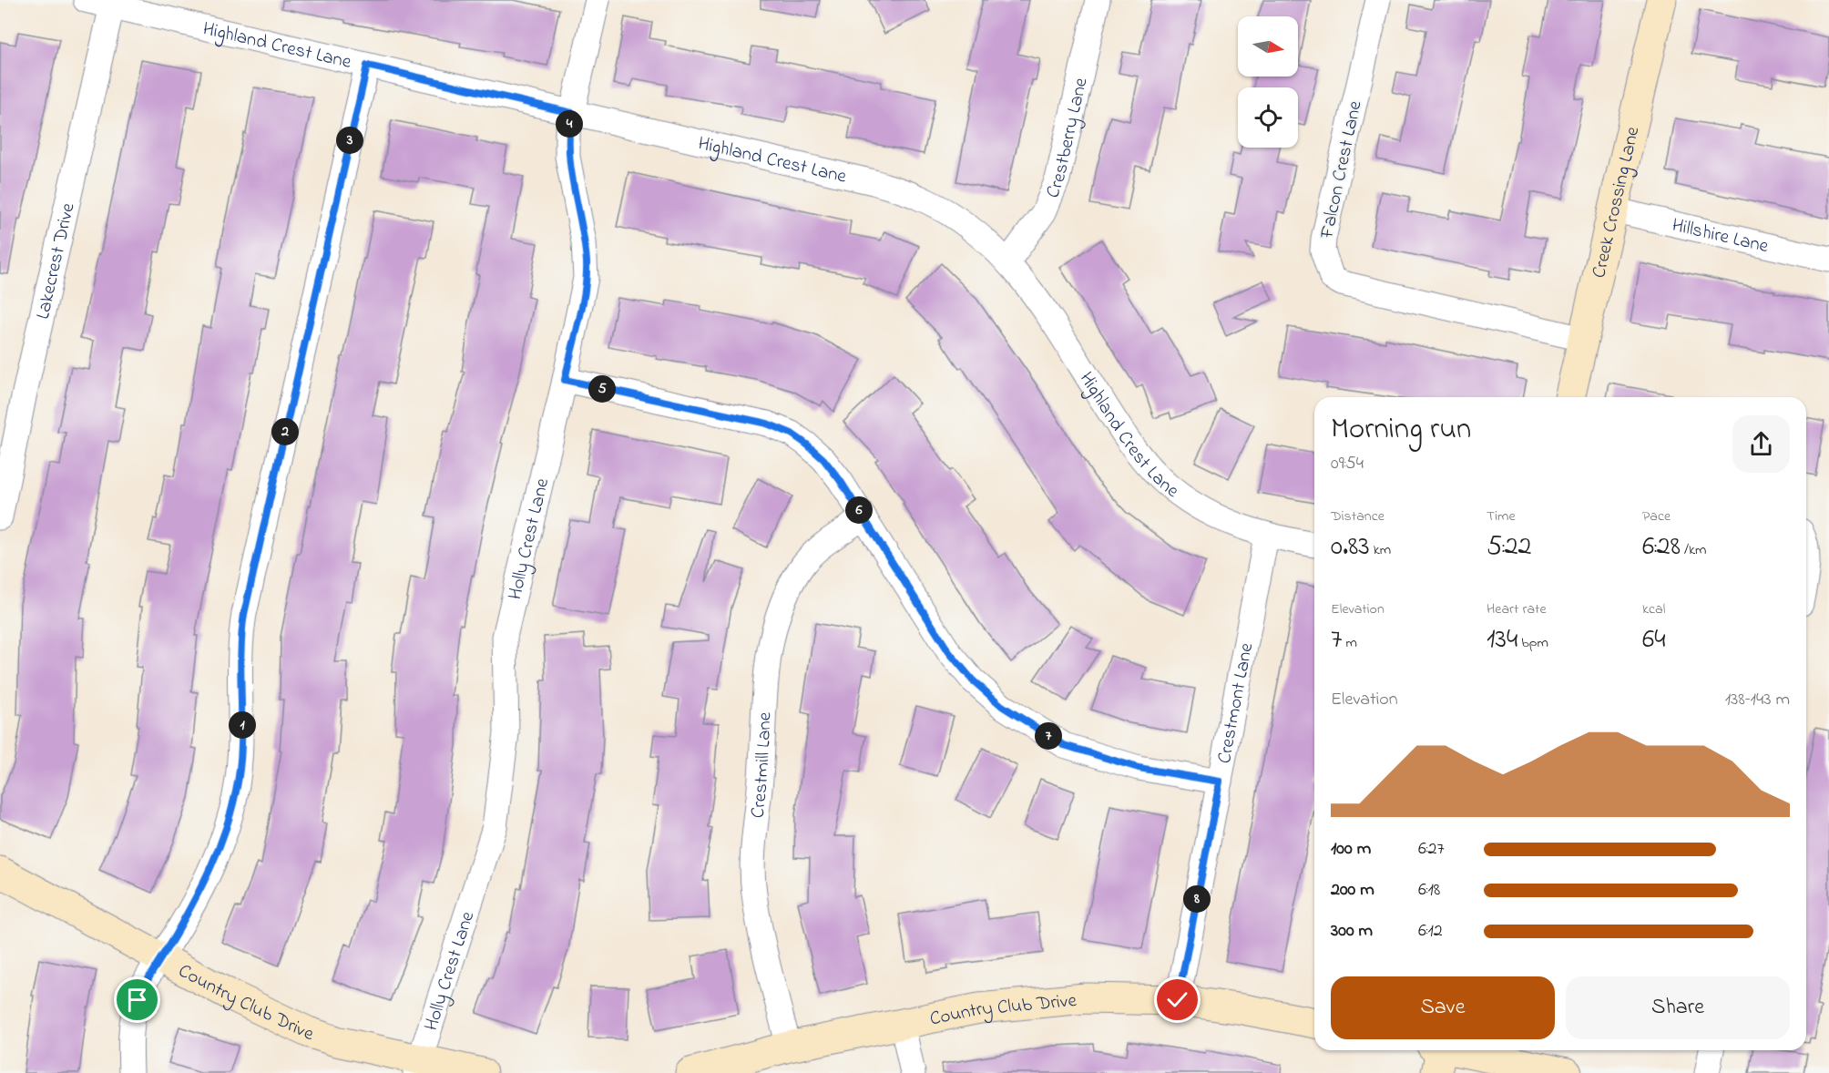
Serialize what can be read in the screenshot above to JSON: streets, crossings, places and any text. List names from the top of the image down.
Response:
{
  "streets": {
    "street": [
      "Highland Crest Lane",
      "Crestberry Lane",
      "Falcon Crest Lane",
      "Creek Crossing Lane",
      "Hillshire Lane",
      "Lakecrest Drive",
      "Holly Crest Lane",
      "Crestmont Lane",
      "Crestmill Lane",
      "Country Club Drive"
    ]
  },
  "crossings": [
    ["Highland Crest Lane", "Crestberry Lane"],
    ["Highland Crest Lane", "Lakecrest Drive"],
    ["Highland Crest Lane", "Holly Crest Lane"],
    ["Highland Crest Lane", "Crestmont Lane"],
    ["Falcon Crest Lane", "Creek Crossing Lane"],
    ["Creek Crossing Lane", "Hillshire Lane"],
    ["Holly Crest Lane", "Country Club Drive"],
    ["Crestmont Lane", "Country Club Drive"],
    ["Crestmill Lane", "Country Club Drive"]
  ],
  "north": "right",
  "page": {
    "pins": [
      "4",
      "3",
      "5",
      "2",
      "6",
      "1",
      "7",
      "8"
    ],
    "heading": ["Morning run", "09:54"],
    "stats": [
      ["Distance", "0.83 km"],
      ["Time", "5:22"],
      ["Pace", "6:28 /km"],
      ["Elevation", "7 m"],
      ["Heart rate", "134 bpm"],
      ["kcal", "64"]
    ],
    "chart": ["Elevation", "138–143 m"],
    "list": [
      {
        "name": "100 m",
        "note": "6:27"
      },
      {
        "name": "200 m",
        "note": "6:18"
      },
      {
        "name": "300 m",
        "note": "6:12"
      }
    ],
    "buttons": ["Save", "Share"]
  }
}
